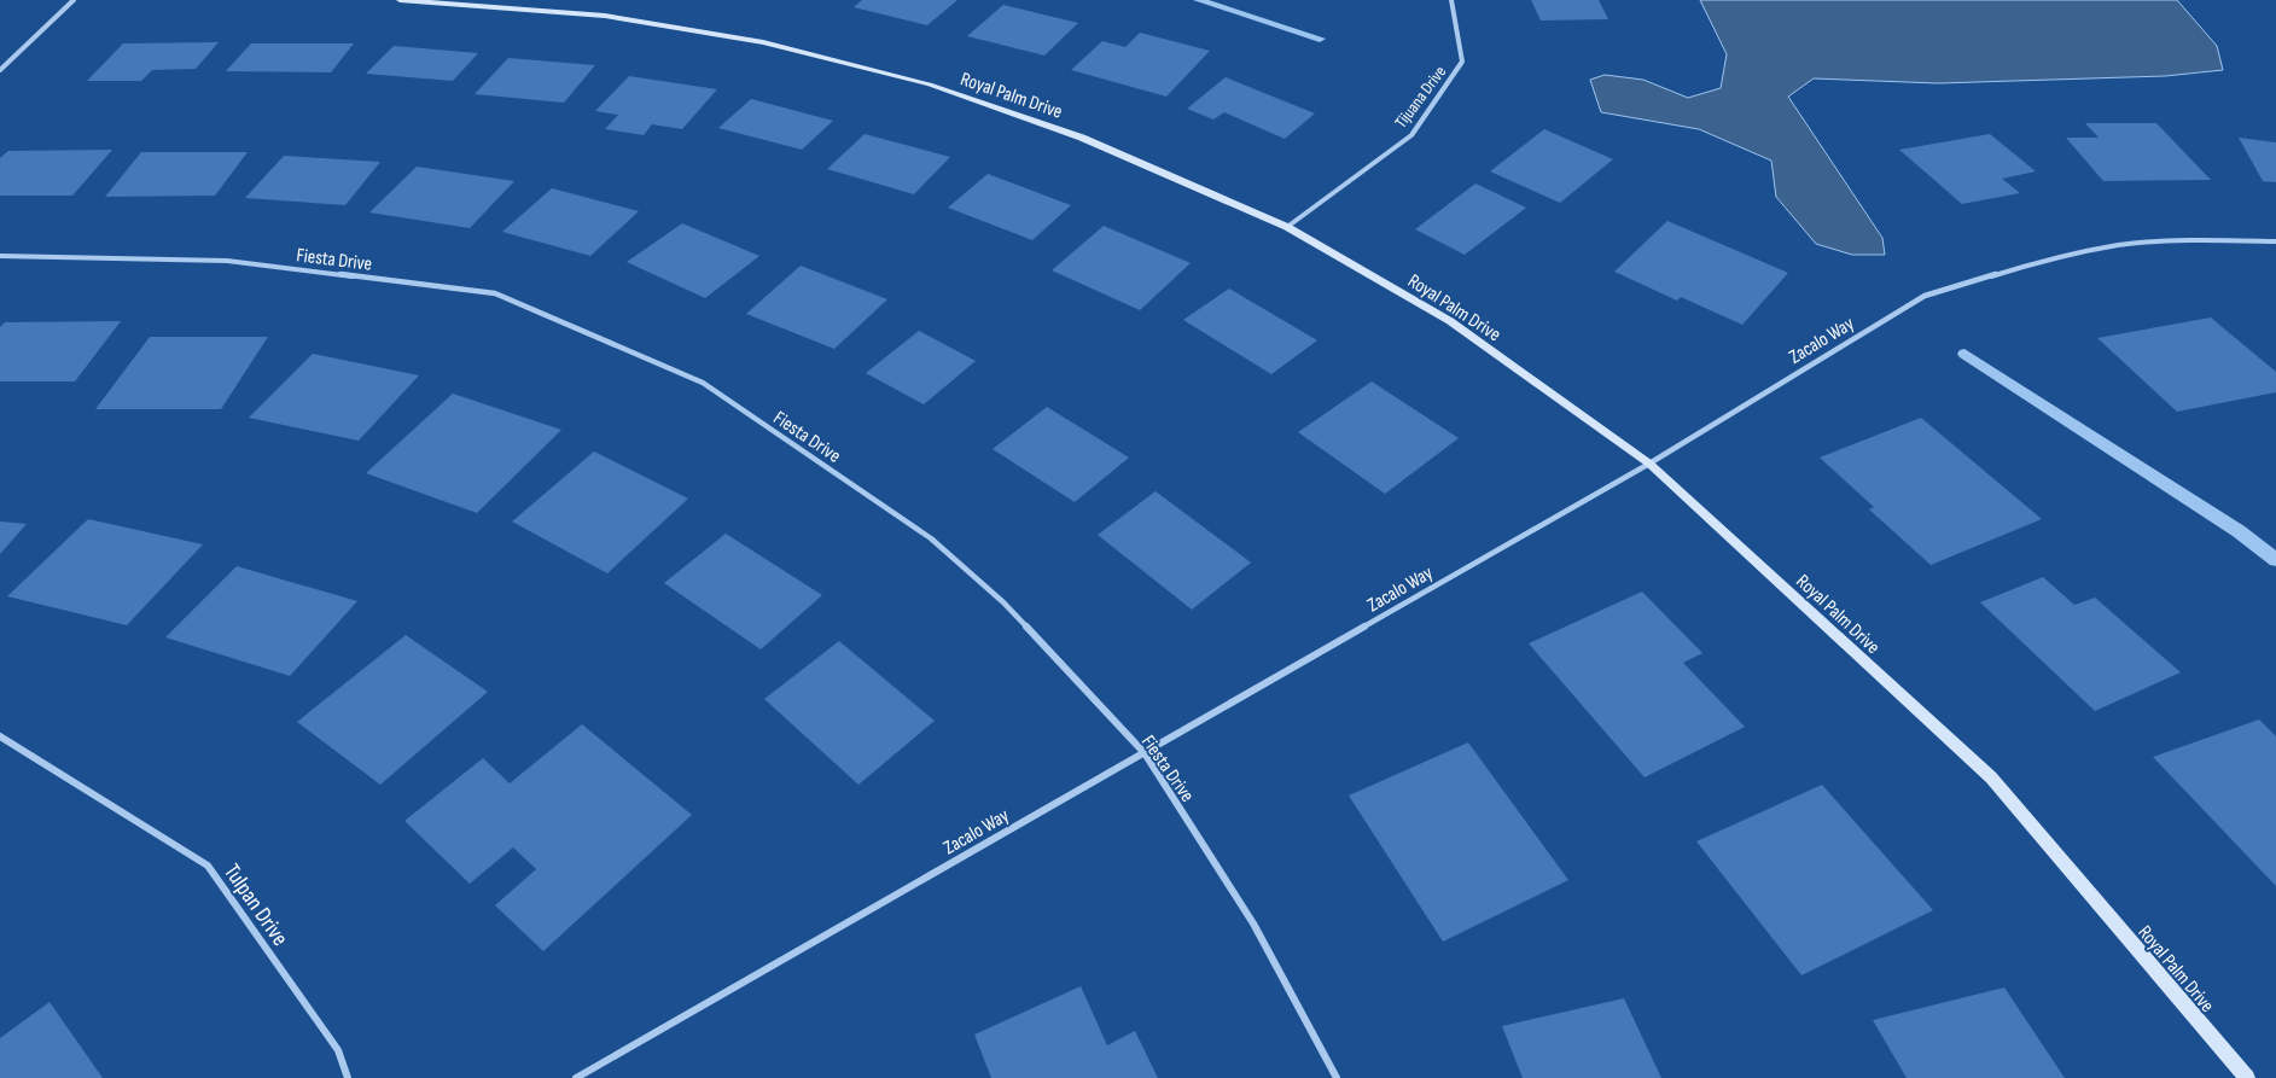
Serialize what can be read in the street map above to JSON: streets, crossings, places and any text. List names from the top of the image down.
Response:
{
  "streets": {
    "street": [
      "Royal Palm Drive",
      "Tijuana Drive",
      "Fiesta Drive",
      "Zacalo Way",
      "Tulpan Drive"
    ]
  },
  "crossings": [
    ["Royal Palm Drive", "Tijuana Drive"],
    ["Royal Palm Drive", "Zacalo Way"],
    ["Fiesta Drive", "Zacalo Way"]
  ]
}
